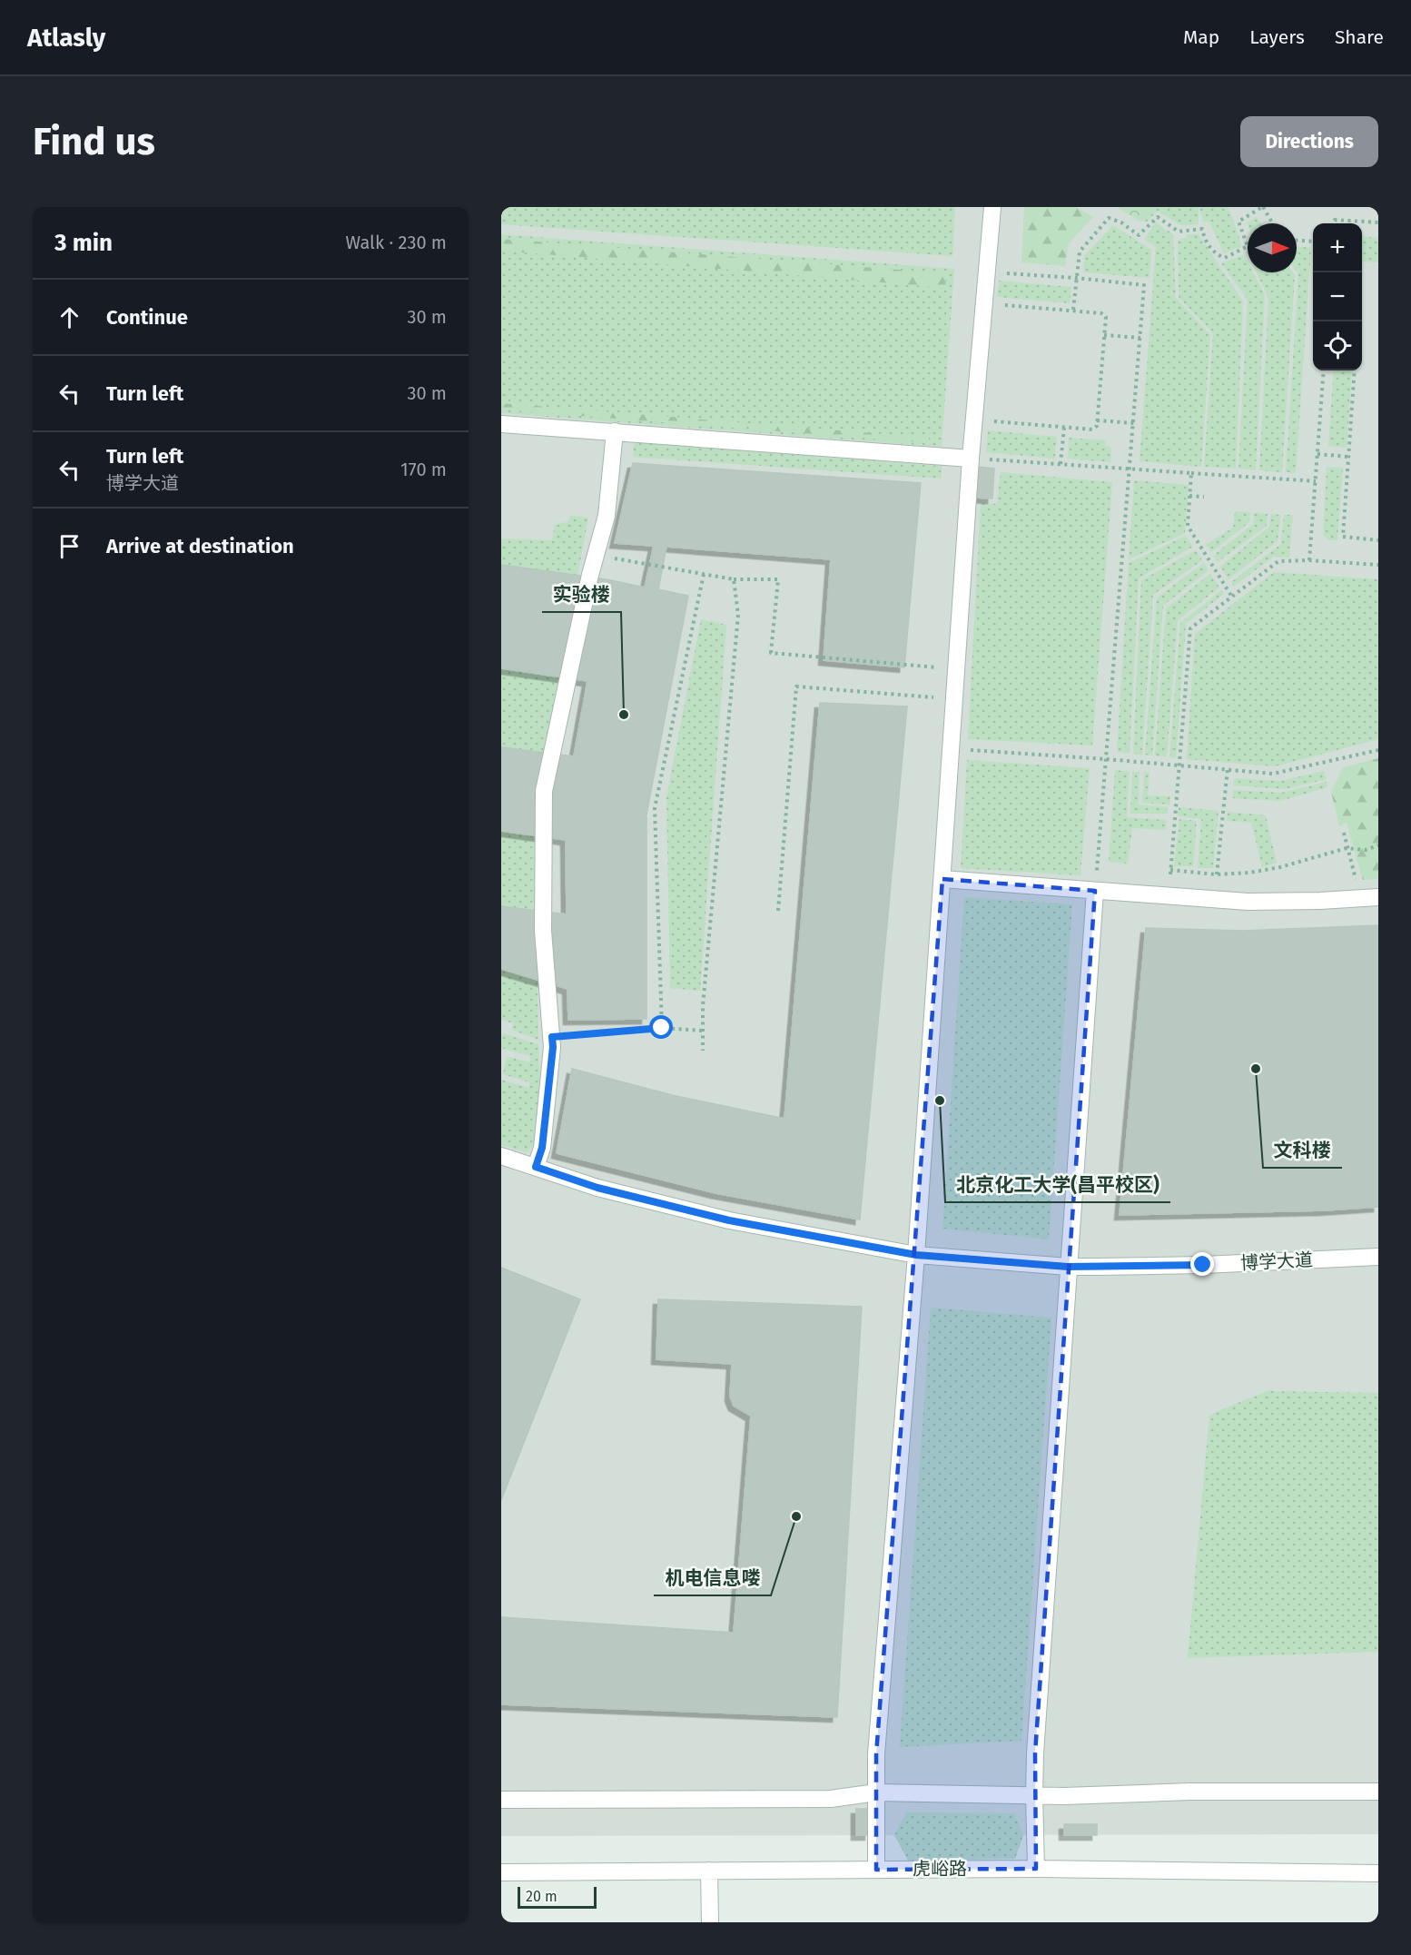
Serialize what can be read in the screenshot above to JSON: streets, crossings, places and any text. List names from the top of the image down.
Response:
{
  "streets": {
    "street": ["博学大道", "虎峪路"]
  },
  "places": [
    "实验楼",
    "文科楼",
    "北京化工大学(昌平校区)",
    "机电信息喽"
  ],
  "scale_bar": "20 m",
  "north": "right",
  "page": {
    "header": "Atlasly",
    "nav": ["Map", "Layers", "Share"],
    "buttons": "Directions",
    "title": "Find us",
    "heading": ["3 min", "Walk · 230 m"],
    "map_buttons": ["+", "−"],
    "list": [
      ["Continue", "30 m"],
      ["Turn left", "30 m"],
      ["Turn left", "博学大道", "170 m"],
      "Arrive at destination"
    ],
    "scale": "20 m"
  }
}
